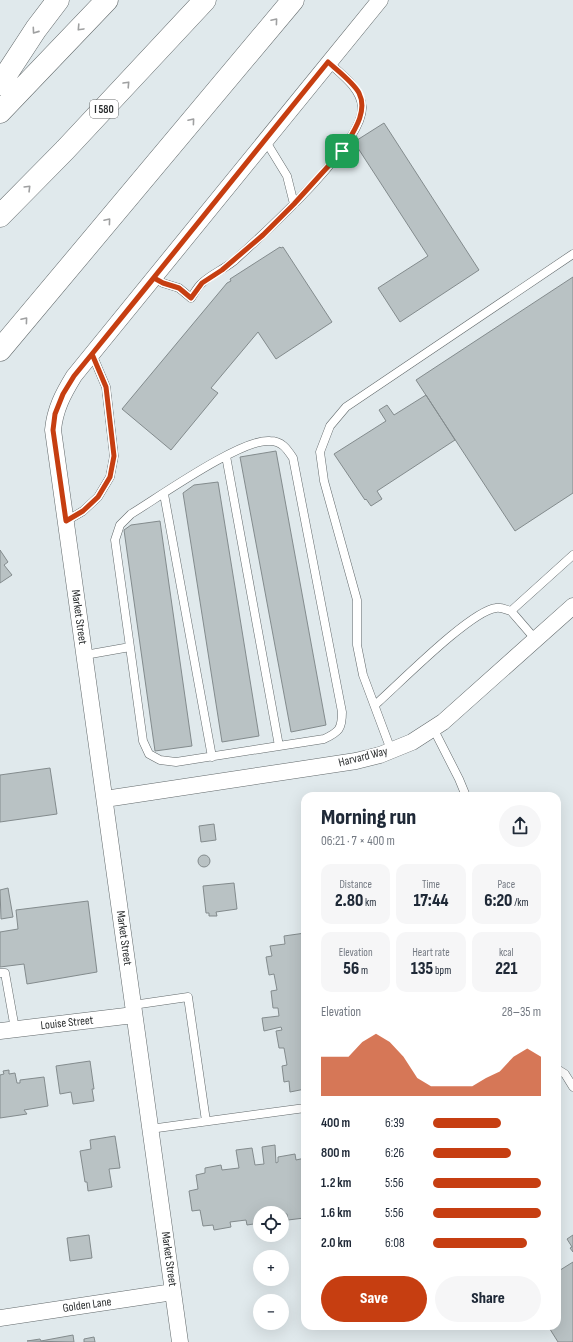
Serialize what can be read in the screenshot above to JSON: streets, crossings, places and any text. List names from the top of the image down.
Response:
{
  "streets": {
    "highway": ["I 580"],
    "street": [
      "Market Street",
      "Harvard Way",
      "Louise Street",
      "Golden Lane"
    ]
  },
  "crossings": [
    ["Market Street", "Harvard Way"],
    ["Market Street", "Louise Street"],
    ["Market Street", "Golden Lane"]
  ],
  "page": {
    "heading": ["Morning run", "06:21 · 7 × 400 m"],
    "stats": [
      ["Distance", "2.80 km"],
      ["Time", "17:44"],
      ["Pace", "6:20 /km"],
      ["Elevation", "56 m"],
      ["Heart rate", "135 bpm"],
      ["kcal", "221"]
    ],
    "chart": ["Elevation", "28–35 m"],
    "list": [
      {
        "name": "400 m",
        "note": "6:39"
      },
      {
        "name": "800 m",
        "note": "6:26"
      },
      {
        "name": "1.2 km",
        "note": "5:56"
      },
      {
        "name": "1.6 km",
        "note": "5:56"
      },
      {
        "name": "2.0 km",
        "note": "6:08"
      }
    ],
    "map_buttons": ["+", "−"],
    "buttons": ["Save", "Share"]
  }
}
